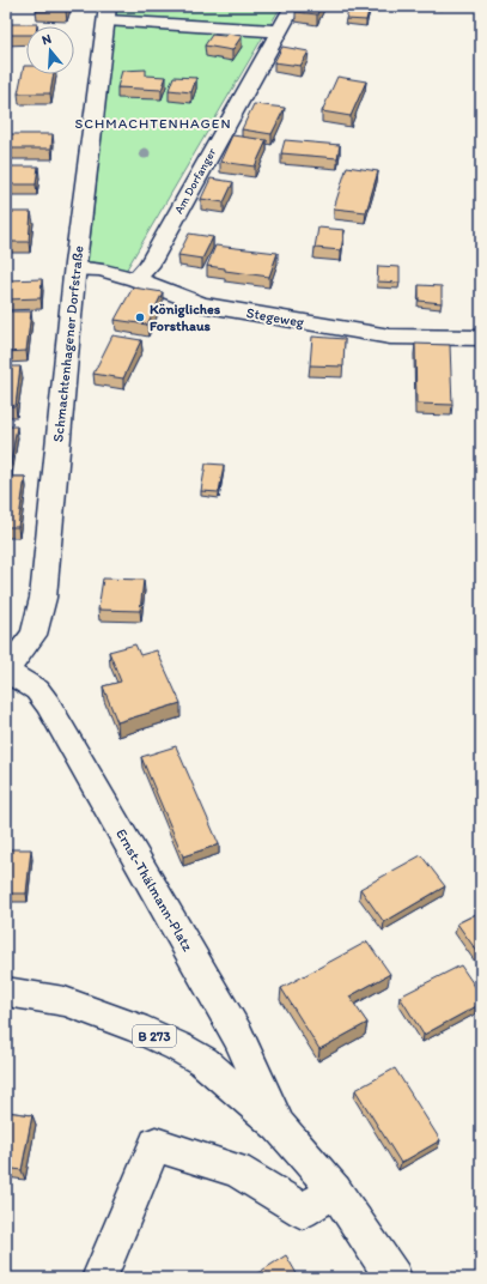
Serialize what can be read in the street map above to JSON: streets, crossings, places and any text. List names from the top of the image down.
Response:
{
  "streets": {
    "main road": [
      "Am Dorfanger",
      "Stegeweg",
      "Schmachtenhagener Dorfstraße",
      "Ernst-Thälmann-Platz",
      "B 273"
    ]
  },
  "crossings": [
    ["Am Dorfanger", "Stegeweg"],
    ["Stegeweg", "Schmachtenhagener Dorfstraße"],
    ["Schmachtenhagener Dorfstraße", "Ernst-Thälmann-Platz"]
  ],
  "districts": ["SCHMACHTENHAGEN"],
  "places": ["Königliches Forsthaus"],
  "north": "top"
}
